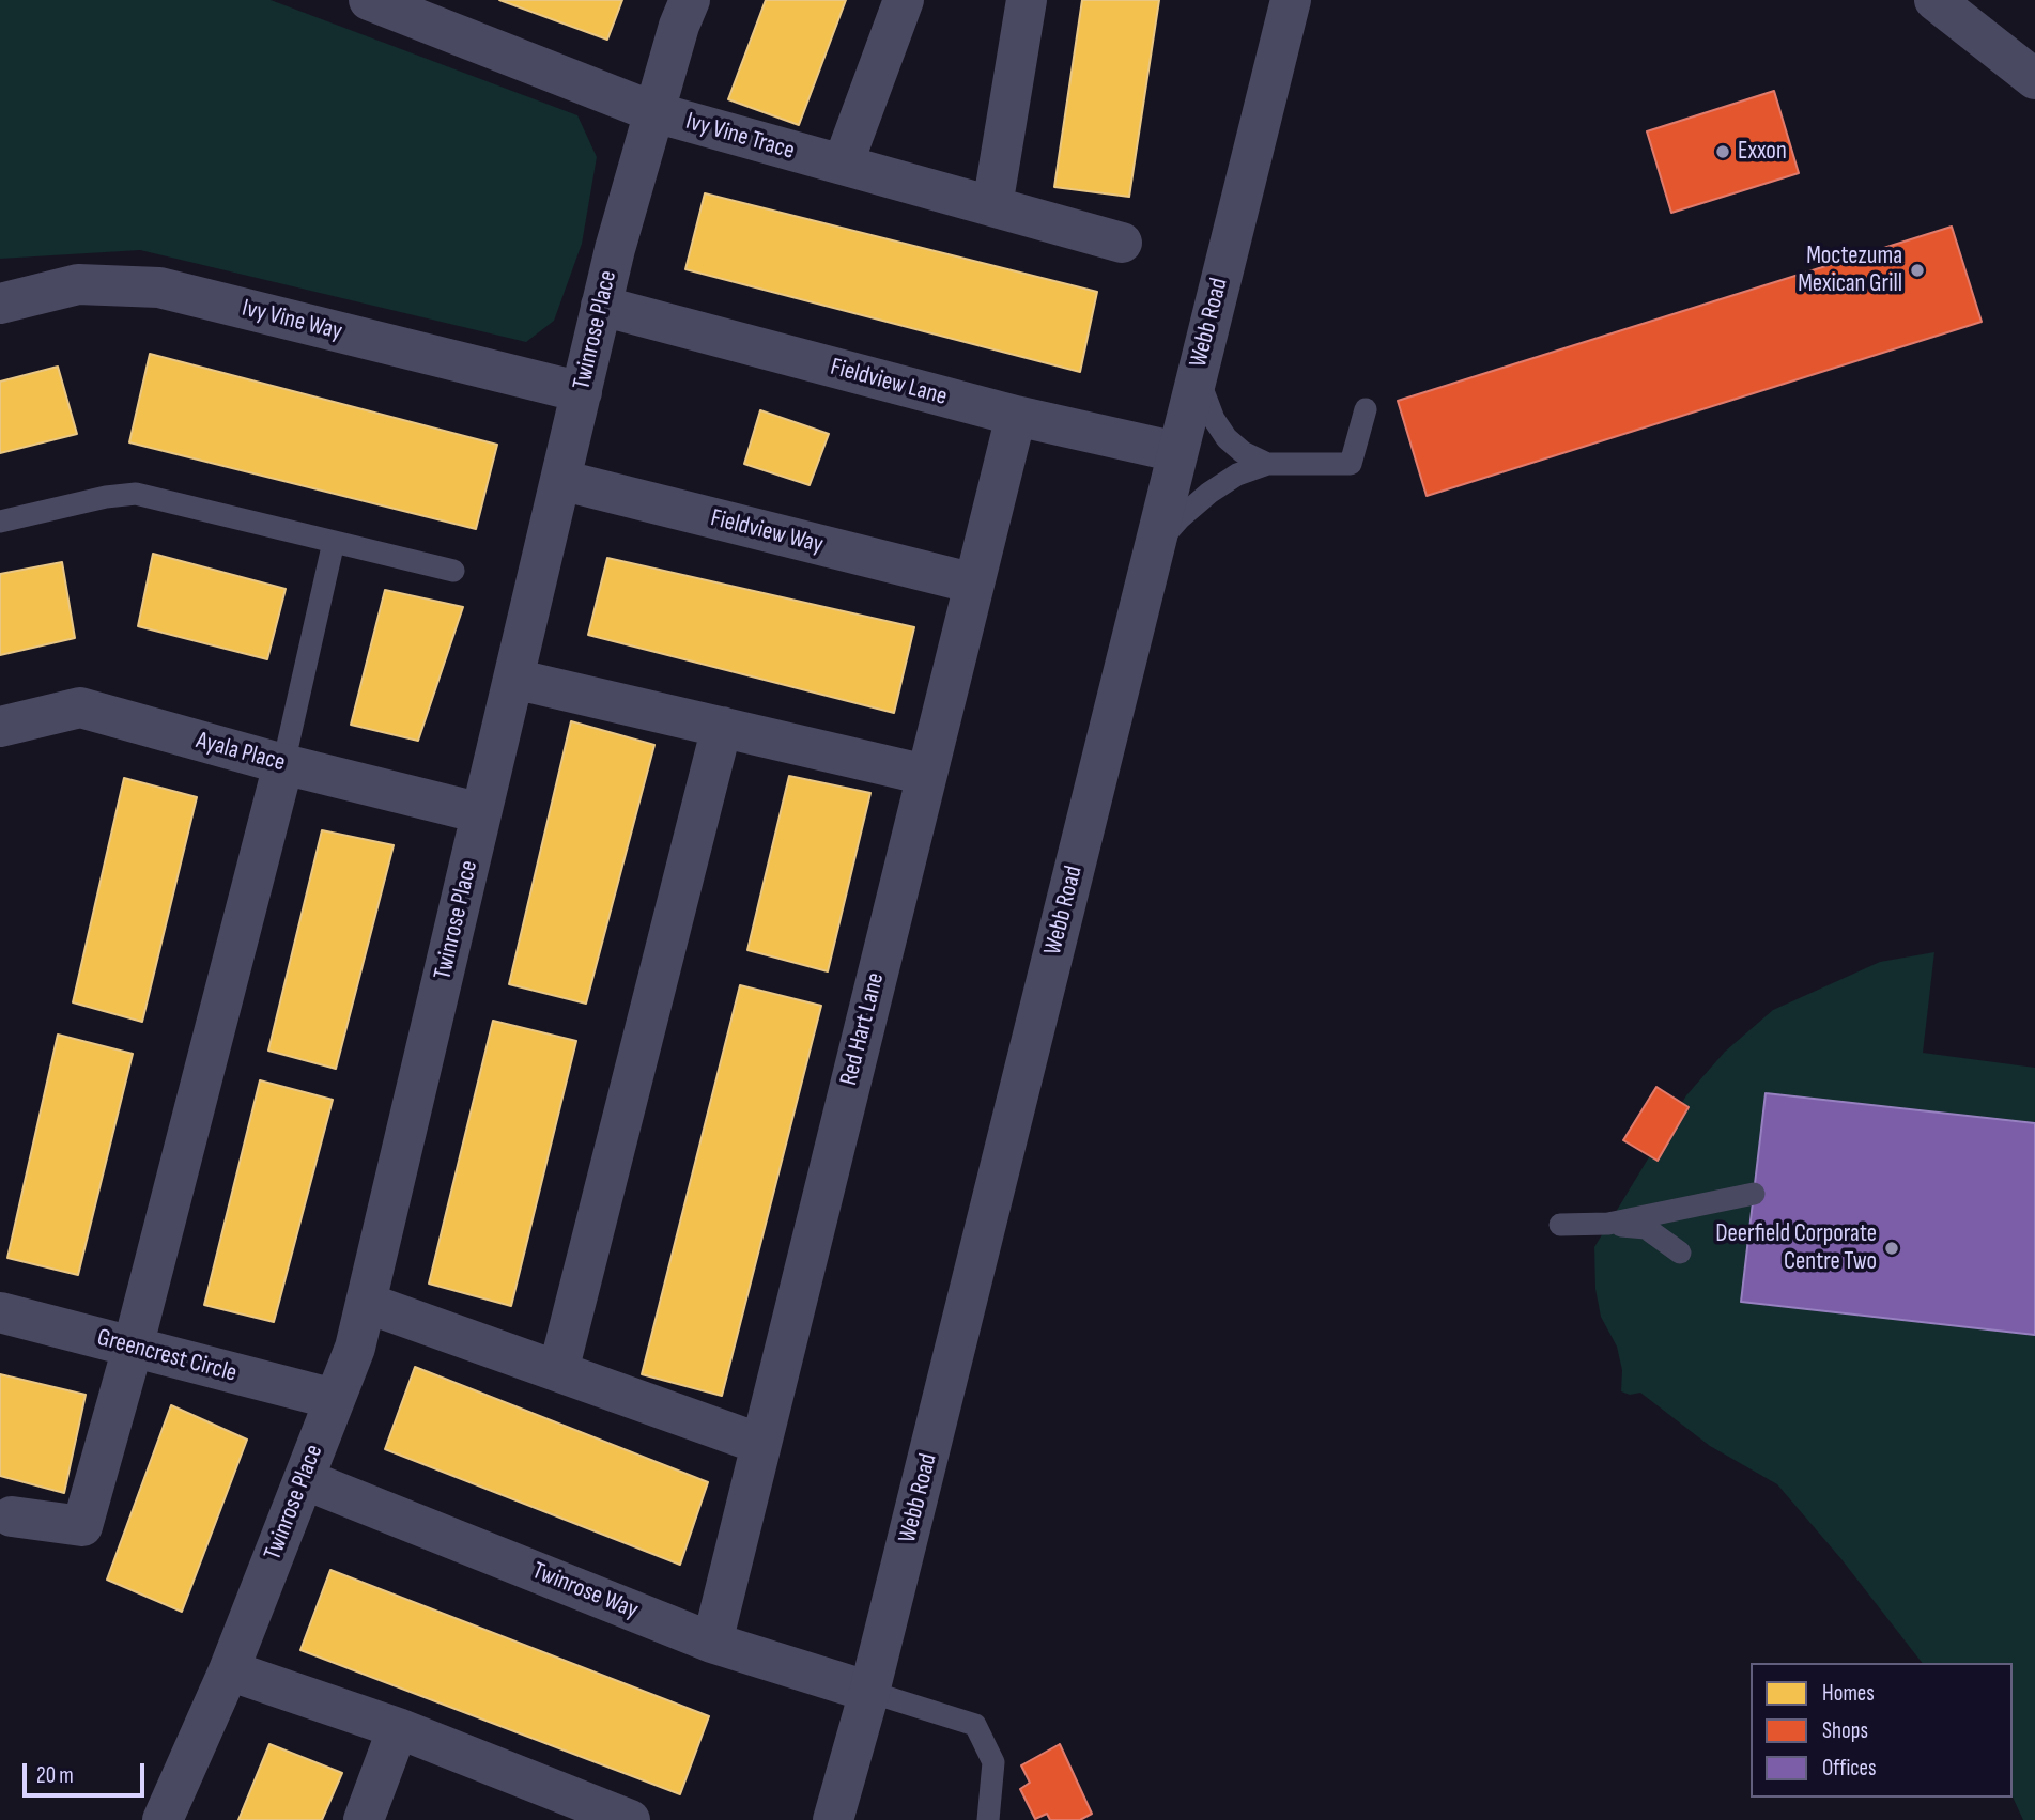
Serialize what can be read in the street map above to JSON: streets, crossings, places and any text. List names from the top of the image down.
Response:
{
  "streets": {
    "street": [
      "Ivy Vine Trace",
      "Ivy Vine Way",
      "Webb Road",
      "Twinrose Place",
      "Fieldview Lane",
      "Fieldview Way",
      "Ayala Place",
      "Red Hart Lane",
      "Greencrest Circle",
      "Twinrose Way"
    ]
  },
  "crossings": [
    ["Ivy Vine Trace", "Twinrose Place"],
    ["Ivy Vine Way", "Twinrose Place"],
    ["Webb Road", "Fieldview Lane"],
    ["Webb Road", "Twinrose Way"],
    ["Twinrose Place", "Fieldview Lane"],
    ["Twinrose Place", "Fieldview Way"],
    ["Twinrose Place", "Ayala Place"],
    ["Twinrose Place", "Greencrest Circle"],
    ["Twinrose Place", "Twinrose Way"],
    ["Fieldview Lane", "Red Hart Lane"],
    ["Fieldview Way", "Red Hart Lane"],
    ["Red Hart Lane", "Twinrose Way"]
  ],
  "places": ["Exxon", "Moctezuma Mexican Grill", "Deerfield Corporate Centre Two"],
  "legend": ["Homes", "Shops", "Offices"],
  "scale_bar": "20 m"
}
